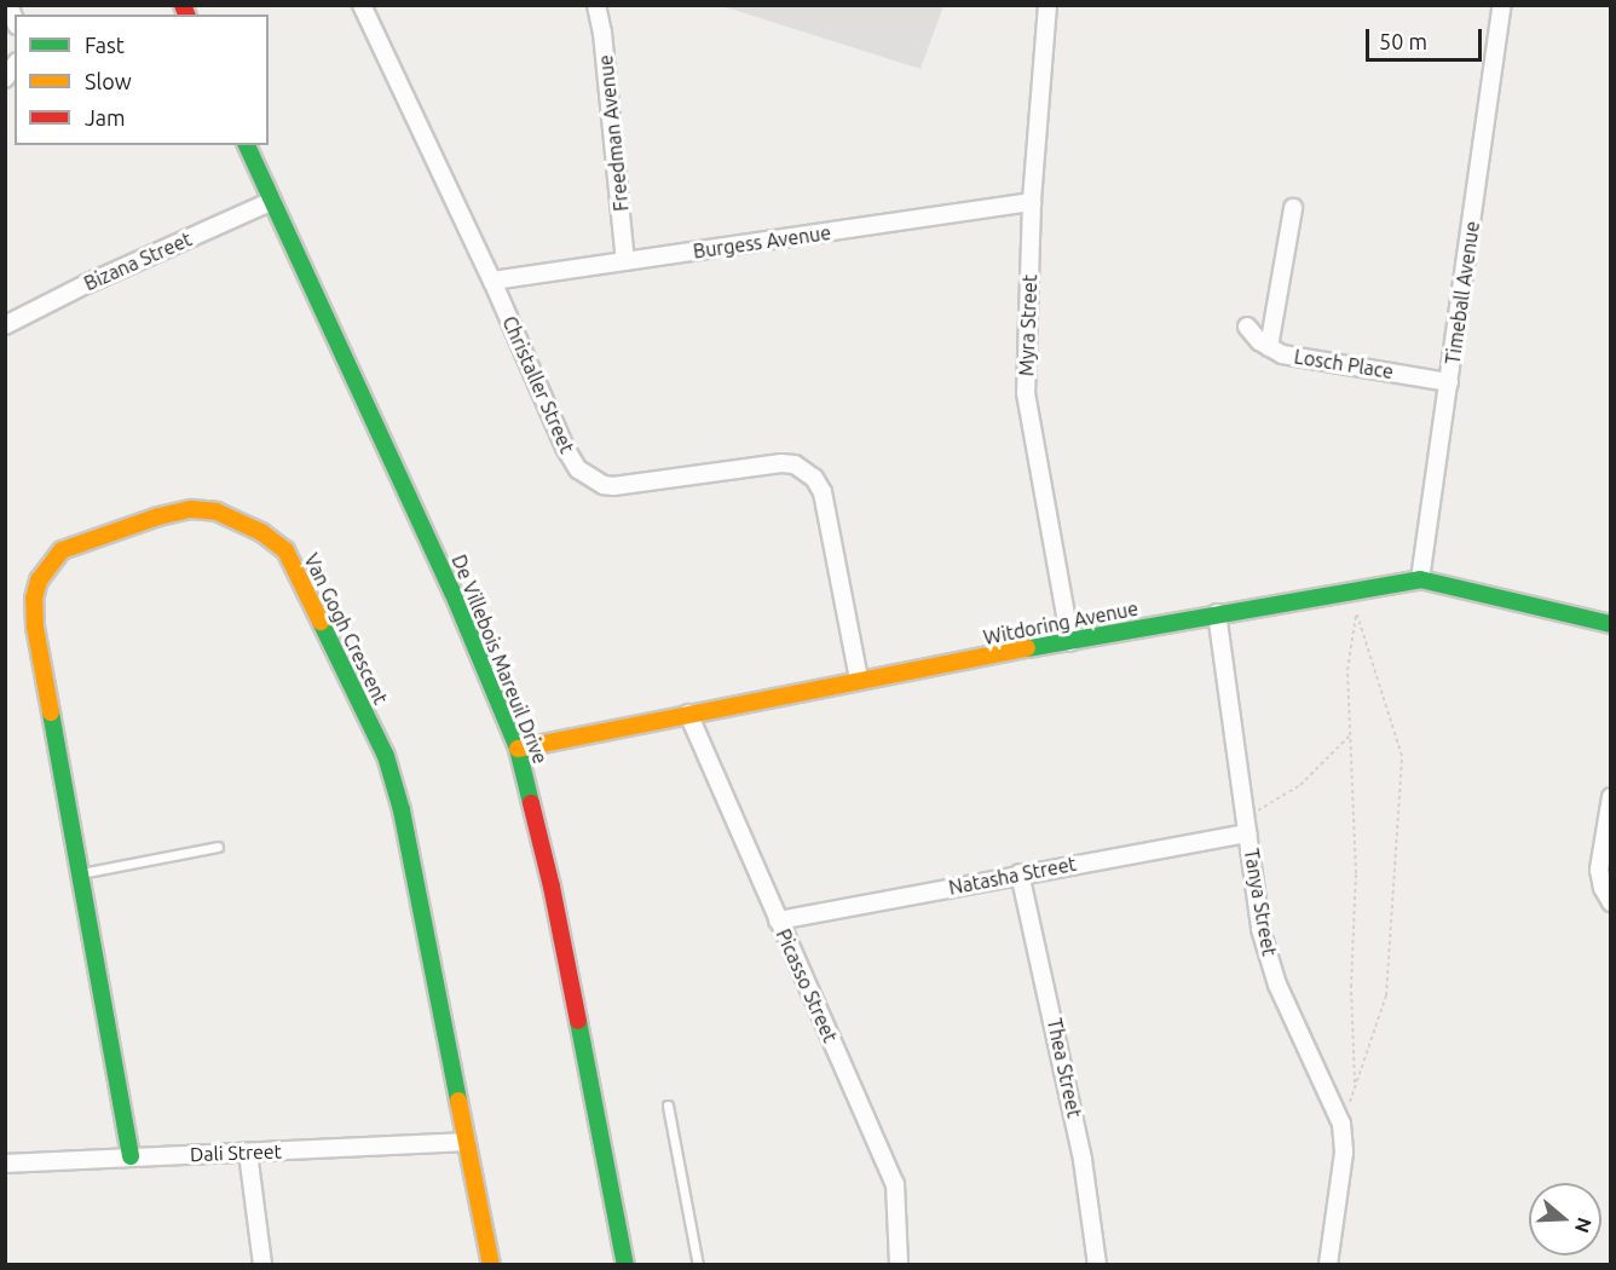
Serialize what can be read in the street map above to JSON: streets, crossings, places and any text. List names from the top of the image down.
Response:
{
  "streets": {
    "street": [
      "Freedman Avenue",
      "Burgess Avenue",
      "Bizana Street",
      "Timeball Avenue",
      "Myra Street",
      "Losch Place",
      "Christaller Street",
      "Witdoring Avenue",
      "Van Gogh Crescent",
      "De Villebois Mareuil Drive",
      "Natasha Street",
      "Tanya Street",
      "Picasso Street",
      "Thea Street",
      "Dali Street"
    ]
  },
  "crossings": [
    ["Freedman Avenue", "Burgess Avenue"],
    ["Burgess Avenue", "Myra Street"],
    ["Burgess Avenue", "Christaller Street"],
    ["Bizana Street", "De Villebois Mareuil Drive"],
    ["Timeball Avenue", "Losch Place"],
    ["Timeball Avenue", "Witdoring Avenue"],
    ["Myra Street", "Witdoring Avenue"],
    ["Christaller Street", "Witdoring Avenue"],
    ["Witdoring Avenue", "De Villebois Mareuil Drive"],
    ["Witdoring Avenue", "Tanya Street"],
    ["Witdoring Avenue", "Picasso Street"],
    ["Van Gogh Crescent", "Dali Street"],
    ["Natasha Street", "Tanya Street"],
    ["Natasha Street", "Picasso Street"],
    ["Natasha Street", "Thea Street"]
  ],
  "legend": ["Fast", "Slow", "Jam"],
  "scale_bar": "50 m",
  "north": "right"
}
